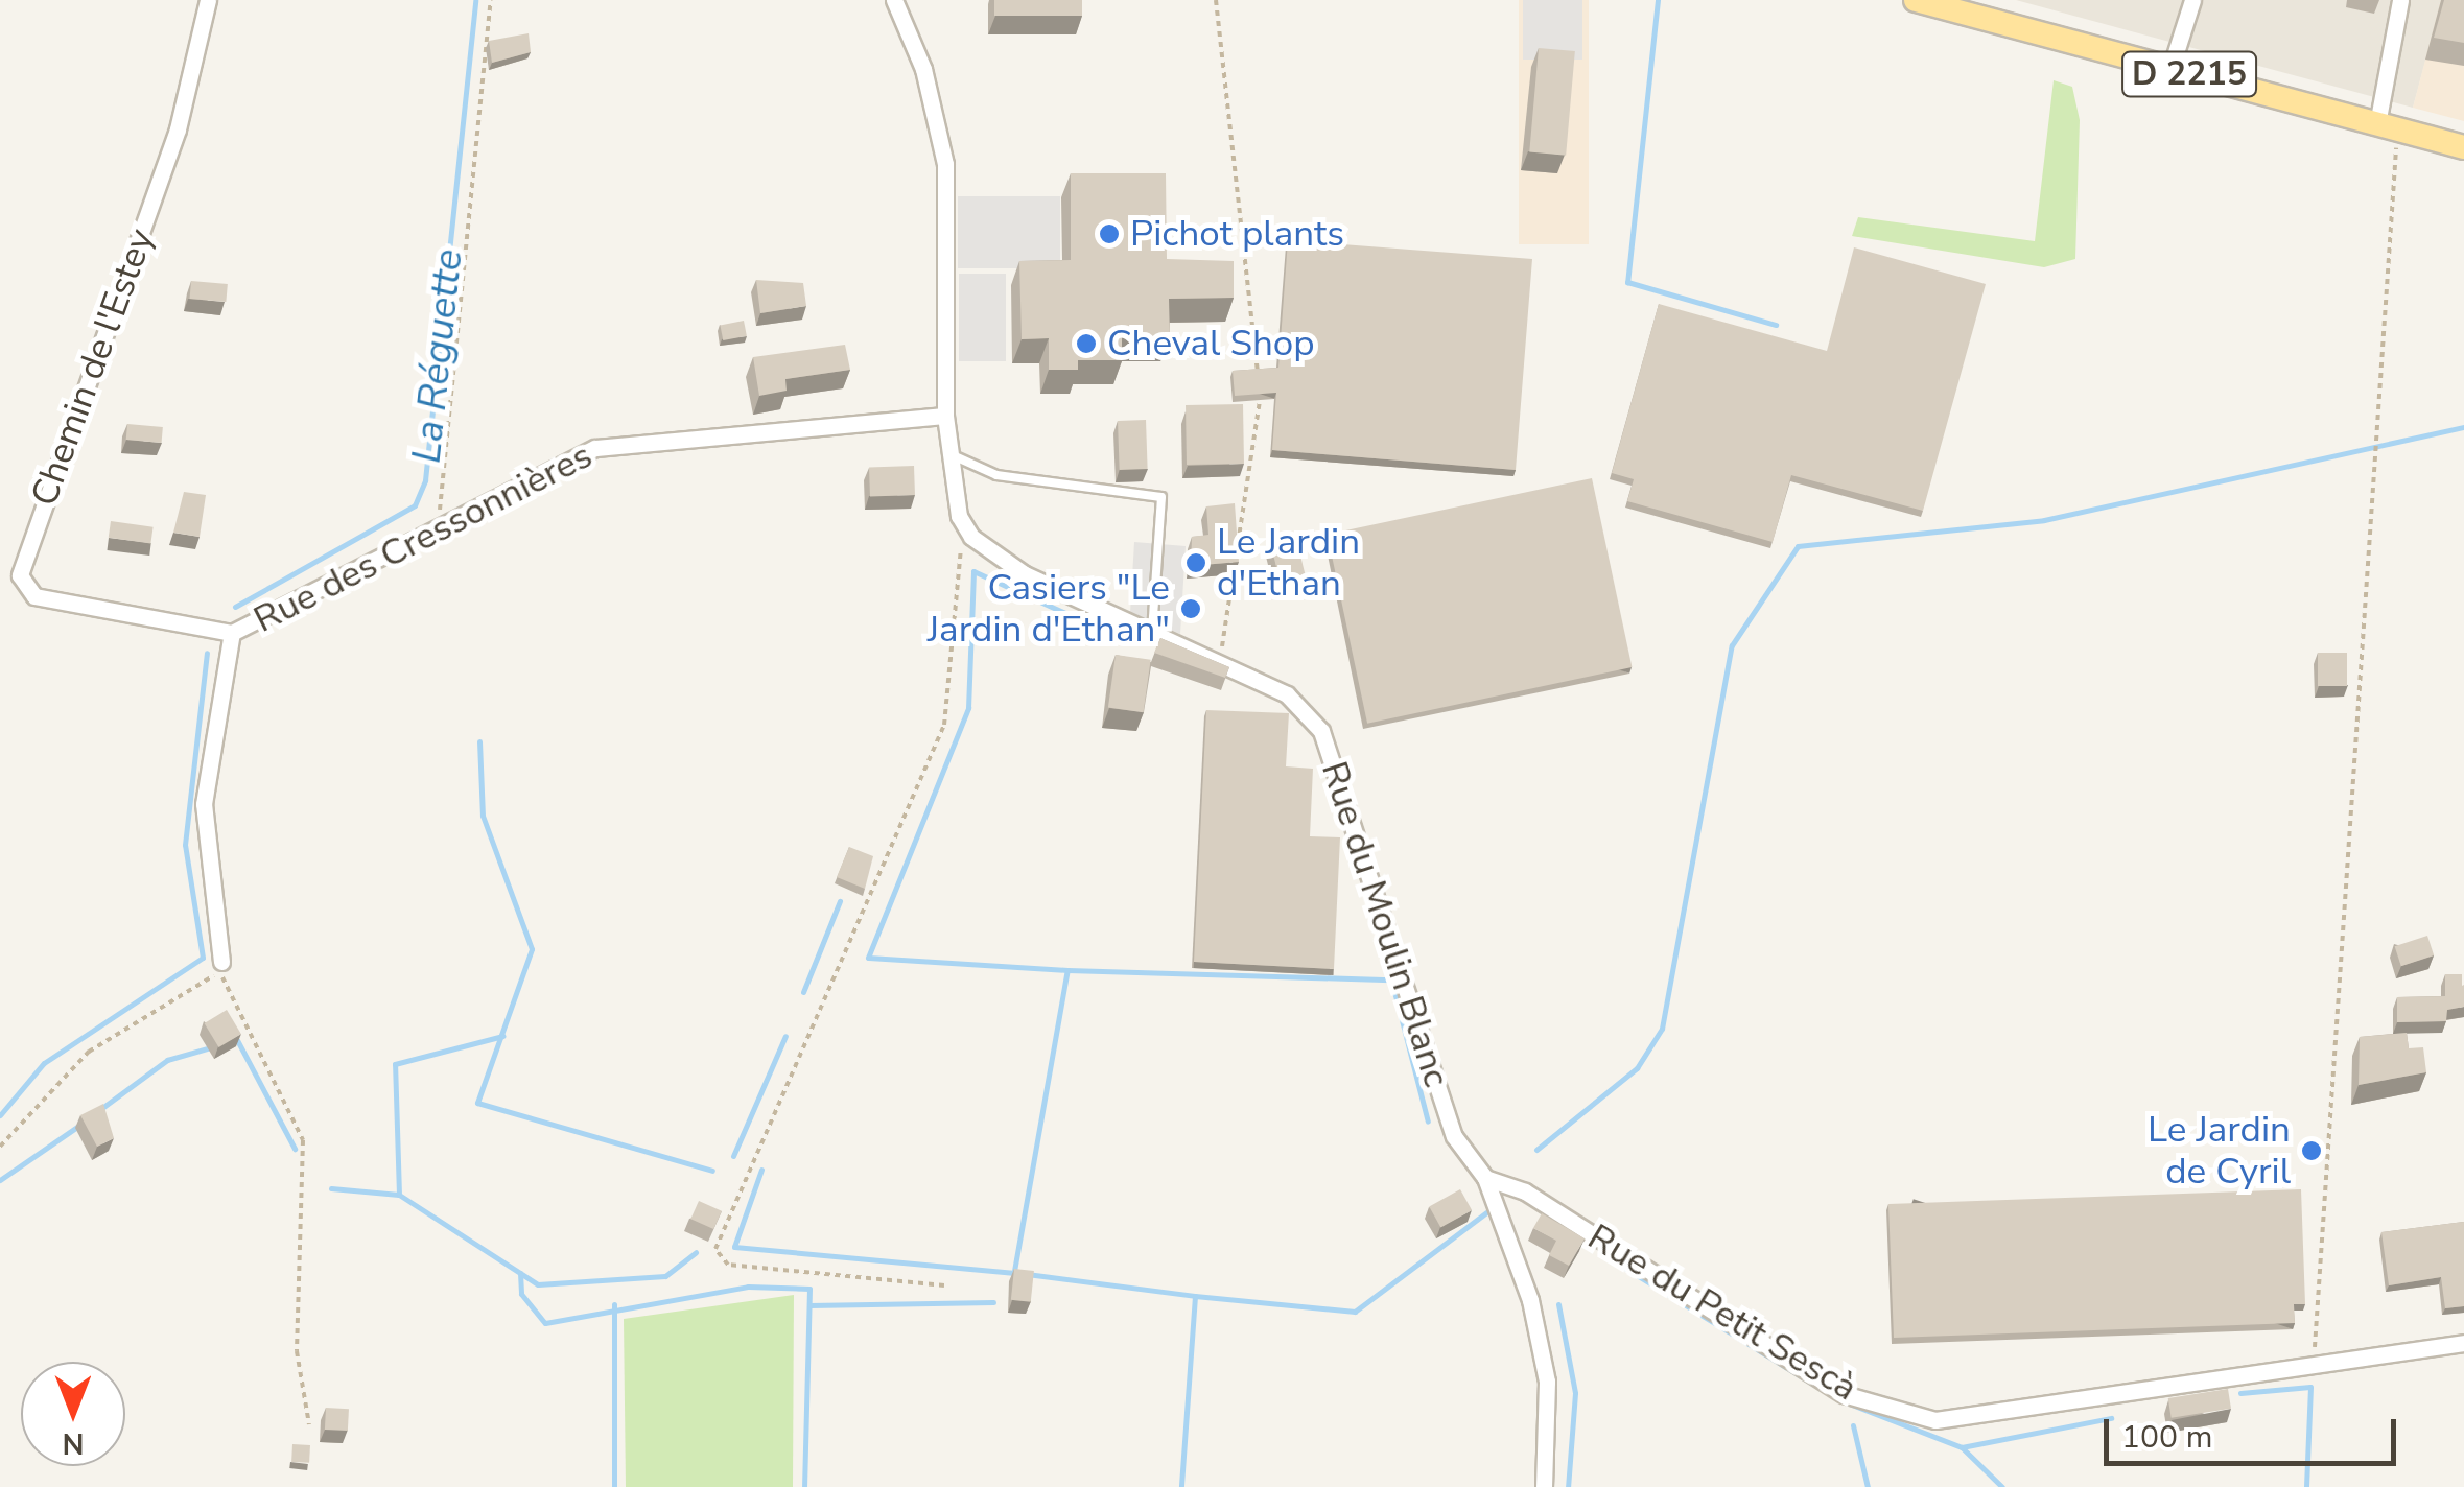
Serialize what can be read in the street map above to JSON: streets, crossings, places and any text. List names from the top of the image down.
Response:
{
  "streets": {
    "main road": ["D 2215"],
    "street": [
      "Chemin de l'Estey",
      "Rue des Cressonnières",
      "Rue du Moulin Blanc",
      "Rue du Petit Sescà"
    ]
  },
  "crossings": [
    ["Chemin de l'Estey", "Rue des Cressonnières"],
    ["Rue du Moulin Blanc", "Rue du Petit Sescà"]
  ],
  "water": ["La Réguette"],
  "places": [
    "Pichot plants",
    "Cheval Shop",
    "Le Jardin d'Ethan",
    "Casiers \"Le Jardin d'Ethan\"",
    "Le Jardin de Cyril"
  ],
  "scale_bar": "100 m",
  "north": "bottom"
}
